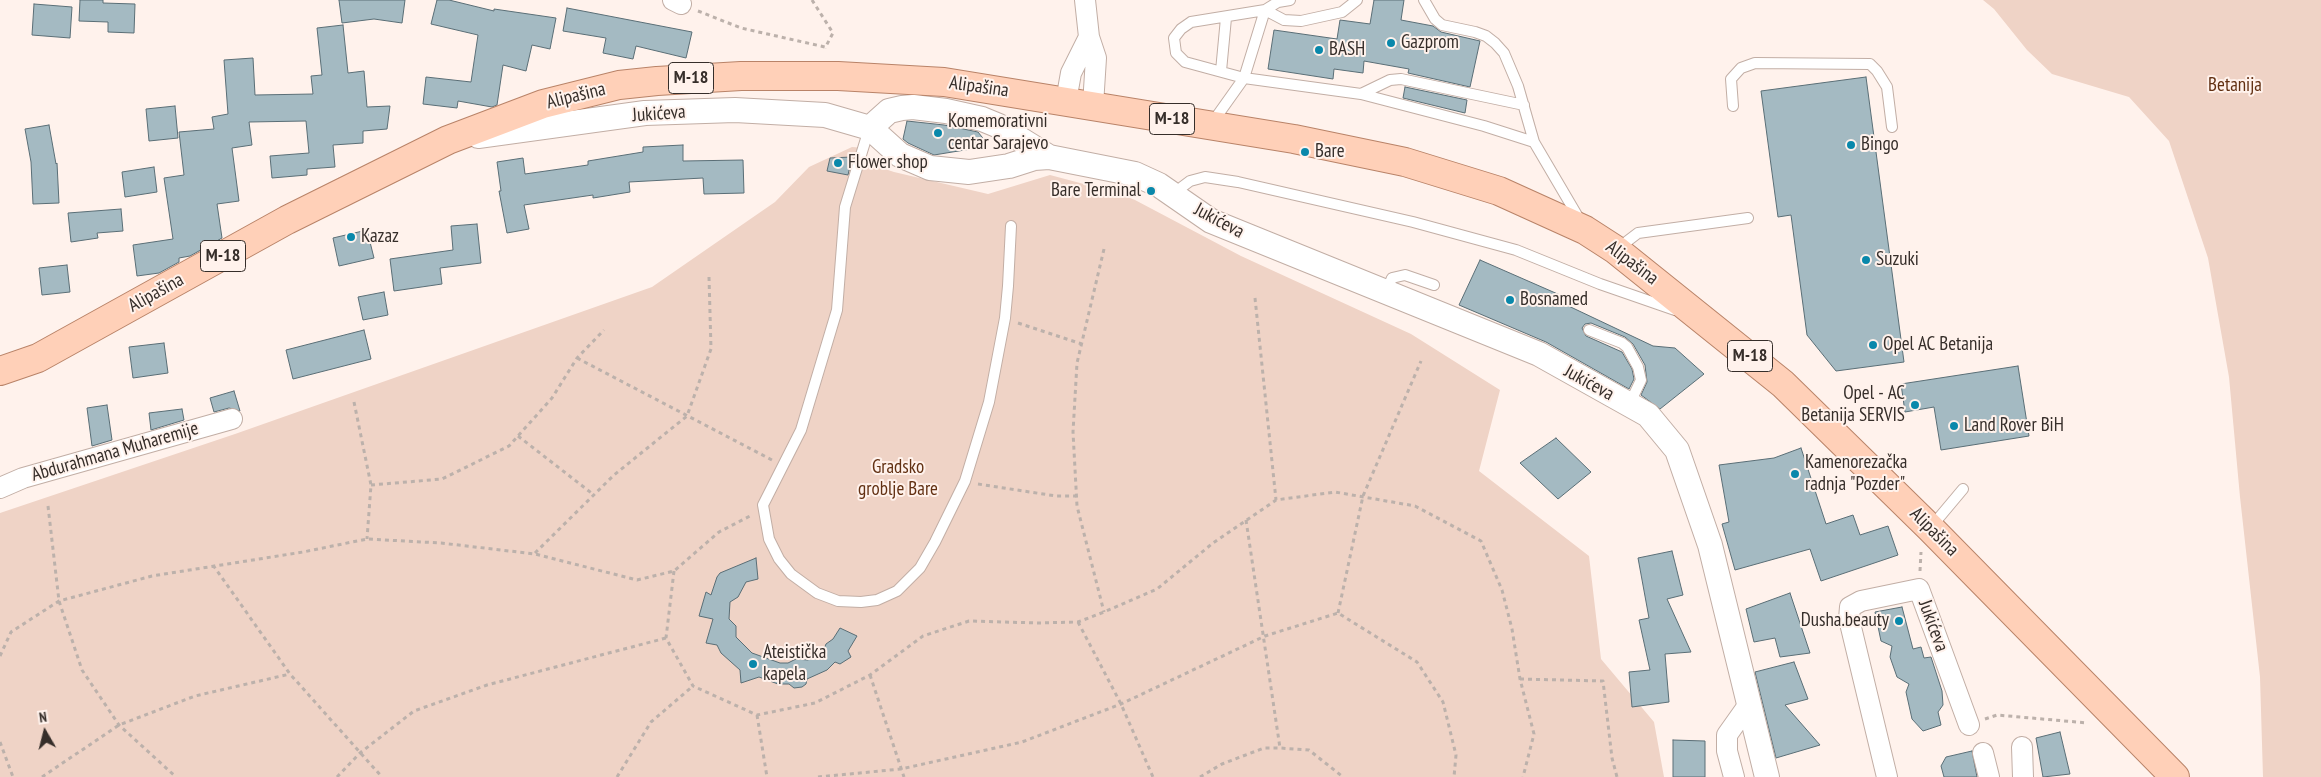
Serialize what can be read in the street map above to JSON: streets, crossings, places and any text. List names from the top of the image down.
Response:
{
  "streets": {
    "main road": ["M-18", "Alipašina"],
    "street": ["Jukićeva", "Abdurahmana Muharemije"]
  },
  "crossings": [
    ["Alipašina", "Jukićeva"]
  ],
  "parks": ["Betanija", "Gradsko groblje Bare"],
  "places": [
    "Gazprom",
    "BASH",
    "Komemorativni centar Sarajevo",
    "Bingo",
    "Bare",
    "Flower shop",
    "Bare Terminal",
    "Kazaz",
    "Suzuki",
    "Bosnamed",
    "Opel AC Betanija",
    "Opel - AC Betanija SERVIS",
    "Land Rover BiH",
    "Kamenorezačka radnja \"Pozder\"",
    "Dusha.beauty",
    "Ateistička kapela"
  ],
  "north": "top"
}
